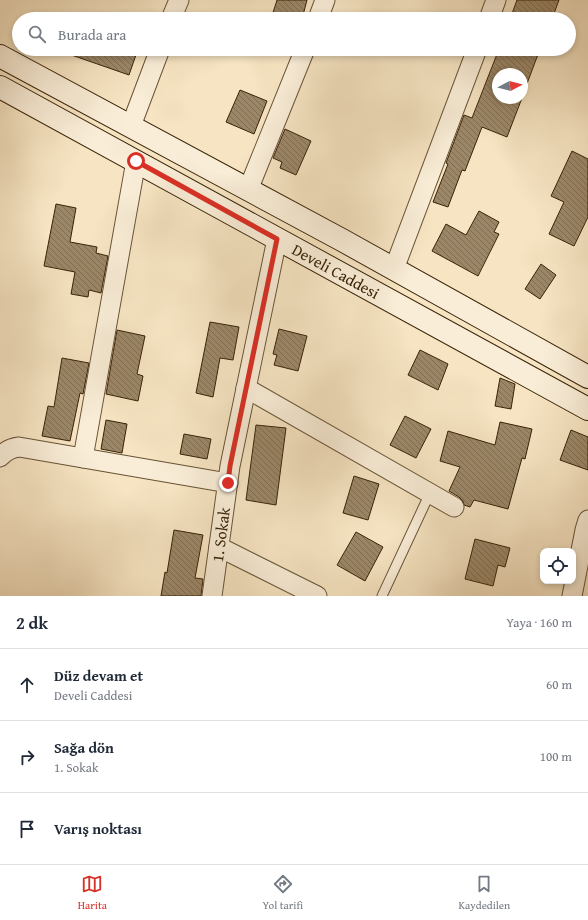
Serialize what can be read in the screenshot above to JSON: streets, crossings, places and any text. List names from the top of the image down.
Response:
{
  "streets": {
    "main road": ["Develi Caddesi"],
    "street": ["1. Sokak"]
  },
  "crossings": [
    ["Develi Caddesi", "1. Sokak"]
  ],
  "north": "right",
  "page": {
    "search": "Burada ara",
    "heading": ["2 dk", "Yaya · 160 m"],
    "list": [
      ["Düz devam et", "Develi Caddesi", "60 m"],
      ["Sağa dön", "1. Sokak", "100 m"],
      "Varış noktası"
    ],
    "nav": ["Harita", "Yol tarifi", "Kaydedilen"]
  }
}
